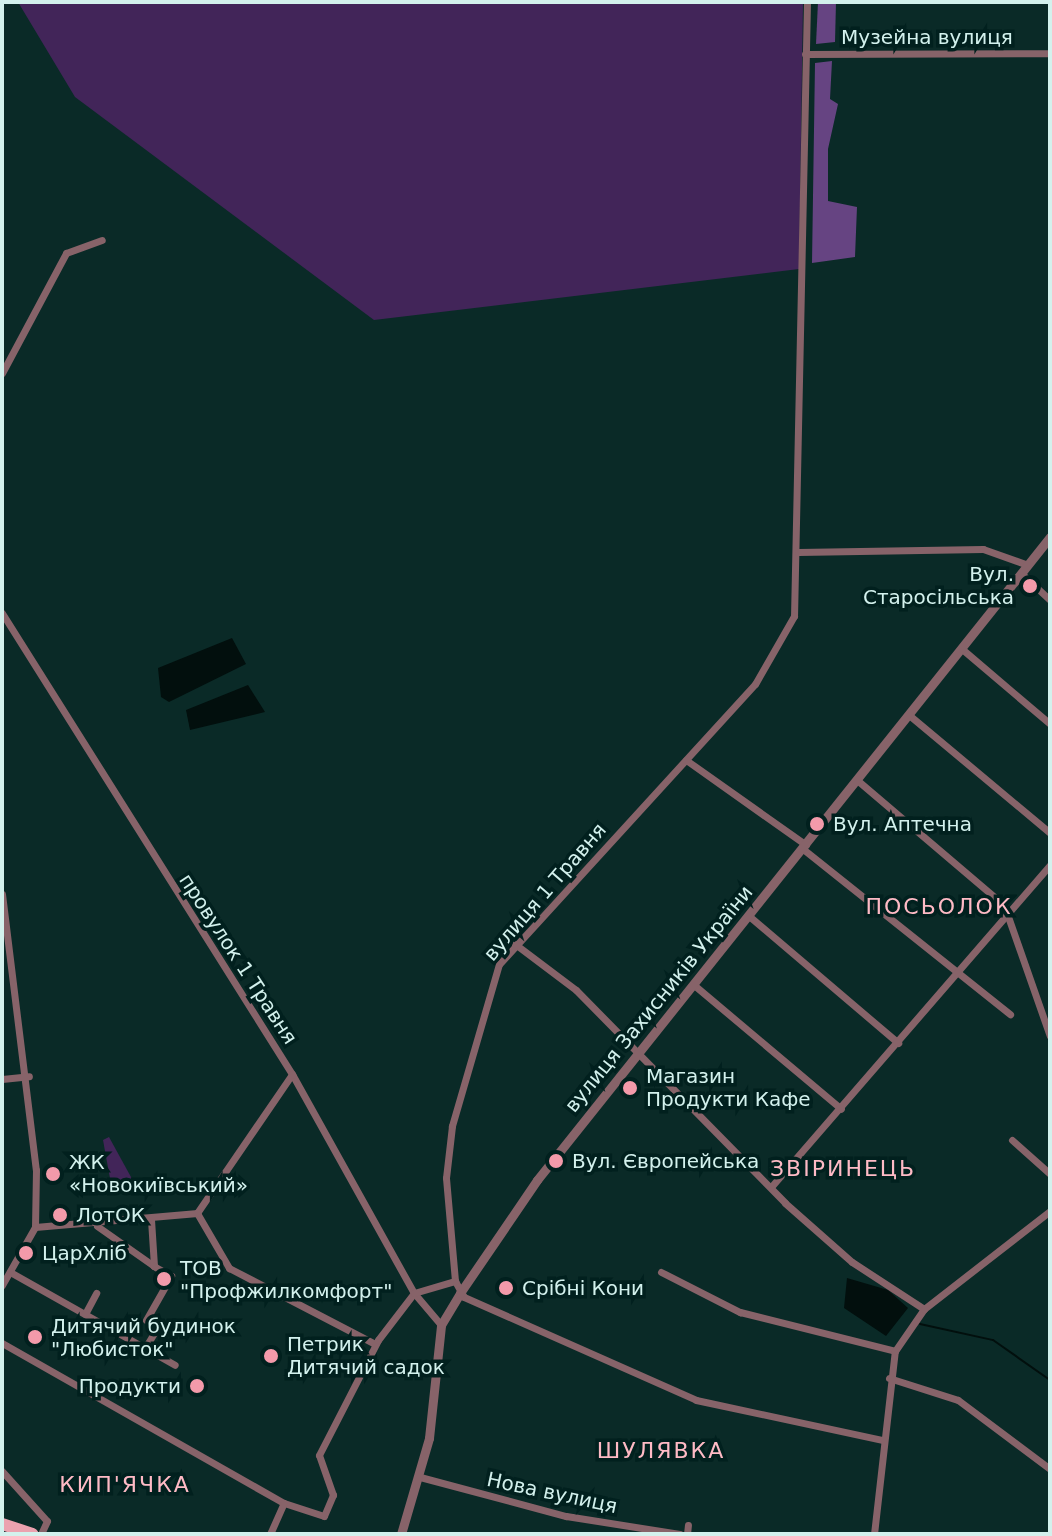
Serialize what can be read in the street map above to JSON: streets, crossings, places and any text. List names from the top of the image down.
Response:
{
  "streets": {
    "street": [
      "Музейна вулиця",
      "вулиця 1 Травня",
      "провулок 1 Травня",
      "вулиця Захисників України",
      "Нова вулиця"
    ]
  },
  "crossings": [
    ["Музейна вулиця", "вулиця 1 Травня"],
    ["вулиця 1 Травня", "вулиця Захисників України"],
    ["провулок 1 Травня", "вулиця Захисників України"],
    ["вулиця Захисників України", "Нова вулиця"]
  ],
  "districts": [
    "ПОСЬОЛОК",
    "ЗВІРИНЕЦЬ",
    "ШУЛЯВКА",
    "КИП'ЯЧКА"
  ],
  "places": [
    "Вул. Старосільська",
    "Вул. Аптечна",
    "Магазин Продукти Кафе",
    "Вул. Європейська",
    "ЖК «Новокиївський»",
    "ЛотОК",
    "ЦарХліб",
    "ТОВ \"Профжилкомфорт\"",
    "Срібні Кони",
    "Дитячий будинок \"Любисток\"",
    "Петрик Дитячий садок",
    "Продукти"
  ]
}
